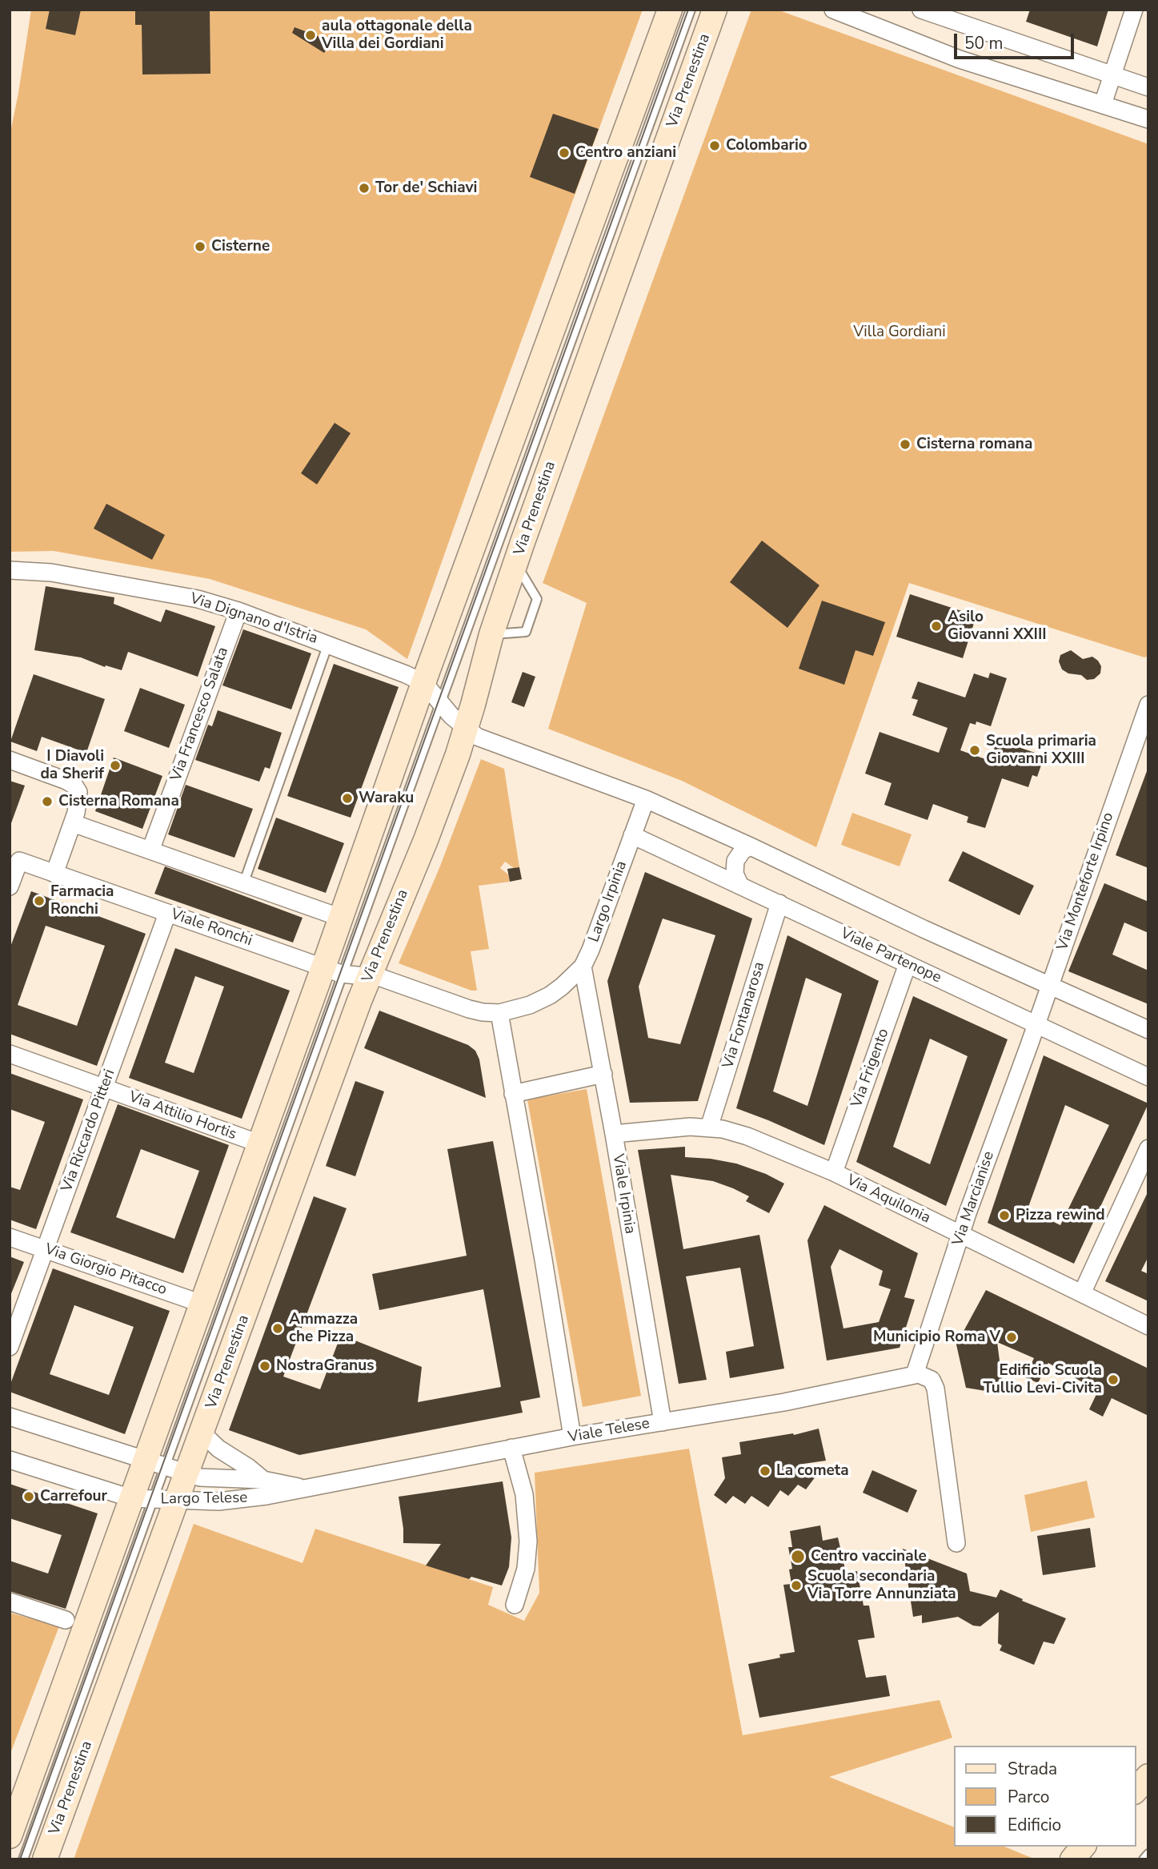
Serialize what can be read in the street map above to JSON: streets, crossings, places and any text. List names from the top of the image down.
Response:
{
  "streets": {
    "main road": ["Via Prenestina"],
    "street": [
      "Via Dignano d'Istria",
      "Via Francesco Salata",
      "Via Monteforte Irpino",
      "Largo Irpinia",
      "Viale Ronchi",
      "Viale Partenope",
      "Via Fontanarosa",
      "Via Frigento",
      "Via Attilio Hortis",
      "Via Riccardo Pitteri",
      "Viale Irpinia",
      "Via Marcianise",
      "Via Aquilonia",
      "Via Giorgio Pitacco",
      "Viale Telese",
      "Largo Telese"
    ]
  },
  "crossings": [
    ["Via Prenestina", "Via Dignano d'Istria"],
    ["Via Prenestina", "Largo Irpinia"],
    ["Via Prenestina", "Viale Ronchi"],
    ["Via Prenestina", "Via Attilio Hortis"],
    ["Via Prenestina", "Via Giorgio Pitacco"],
    ["Via Prenestina", "Largo Telese"],
    ["Via Dignano d'Istria", "Via Francesco Salata"],
    ["Via Monteforte Irpino", "Viale Partenope"],
    ["Via Monteforte Irpino", "Via Marcianise"],
    ["Largo Irpinia", "Viale Ronchi"],
    ["Largo Irpinia", "Viale Partenope"],
    ["Largo Irpinia", "Viale Irpinia"],
    ["Viale Ronchi", "Via Riccardo Pitteri"],
    ["Viale Partenope", "Via Fontanarosa"],
    ["Viale Partenope", "Via Frigento"],
    ["Viale Partenope", "Via Marcianise"],
    ["Via Fontanarosa", "Via Aquilonia"],
    ["Via Frigento", "Via Aquilonia"],
    ["Via Attilio Hortis", "Via Riccardo Pitteri"],
    ["Via Riccardo Pitteri", "Via Giorgio Pitacco"],
    ["Viale Irpinia", "Via Aquilonia"],
    ["Viale Irpinia", "Viale Telese"],
    ["Via Marcianise", "Via Aquilonia"],
    ["Via Marcianise", "Viale Telese"],
    ["Viale Telese", "Largo Telese"]
  ],
  "parks": ["Villa Gordiani"],
  "places": [
    "aula ottagonale della Villa dei Gordiani",
    "Colombario",
    "Centro anziani",
    "Tor de' Schiavi",
    "Cisterne",
    "Cisterna romana",
    "Asilo Giovanni XXIII",
    "Scuola primaria Giovanni XXIII",
    "I Diavoli da Sherif",
    "Waraku",
    "Cisterna Romana",
    "Farmacia Ronchi",
    "Pizza rewind",
    "Ammazza che Pizza",
    "Municipio Roma V",
    "NostraGranus",
    "Edificio Scuola Tullio Levi-Civita",
    "La cometa",
    "Carrefour",
    "Centro vaccinale",
    "Scuola secondaria Via Torre Annunziata"
  ],
  "legend": ["Strada", "Parco", "Edificio"],
  "scale_bar": "50 m"
}
